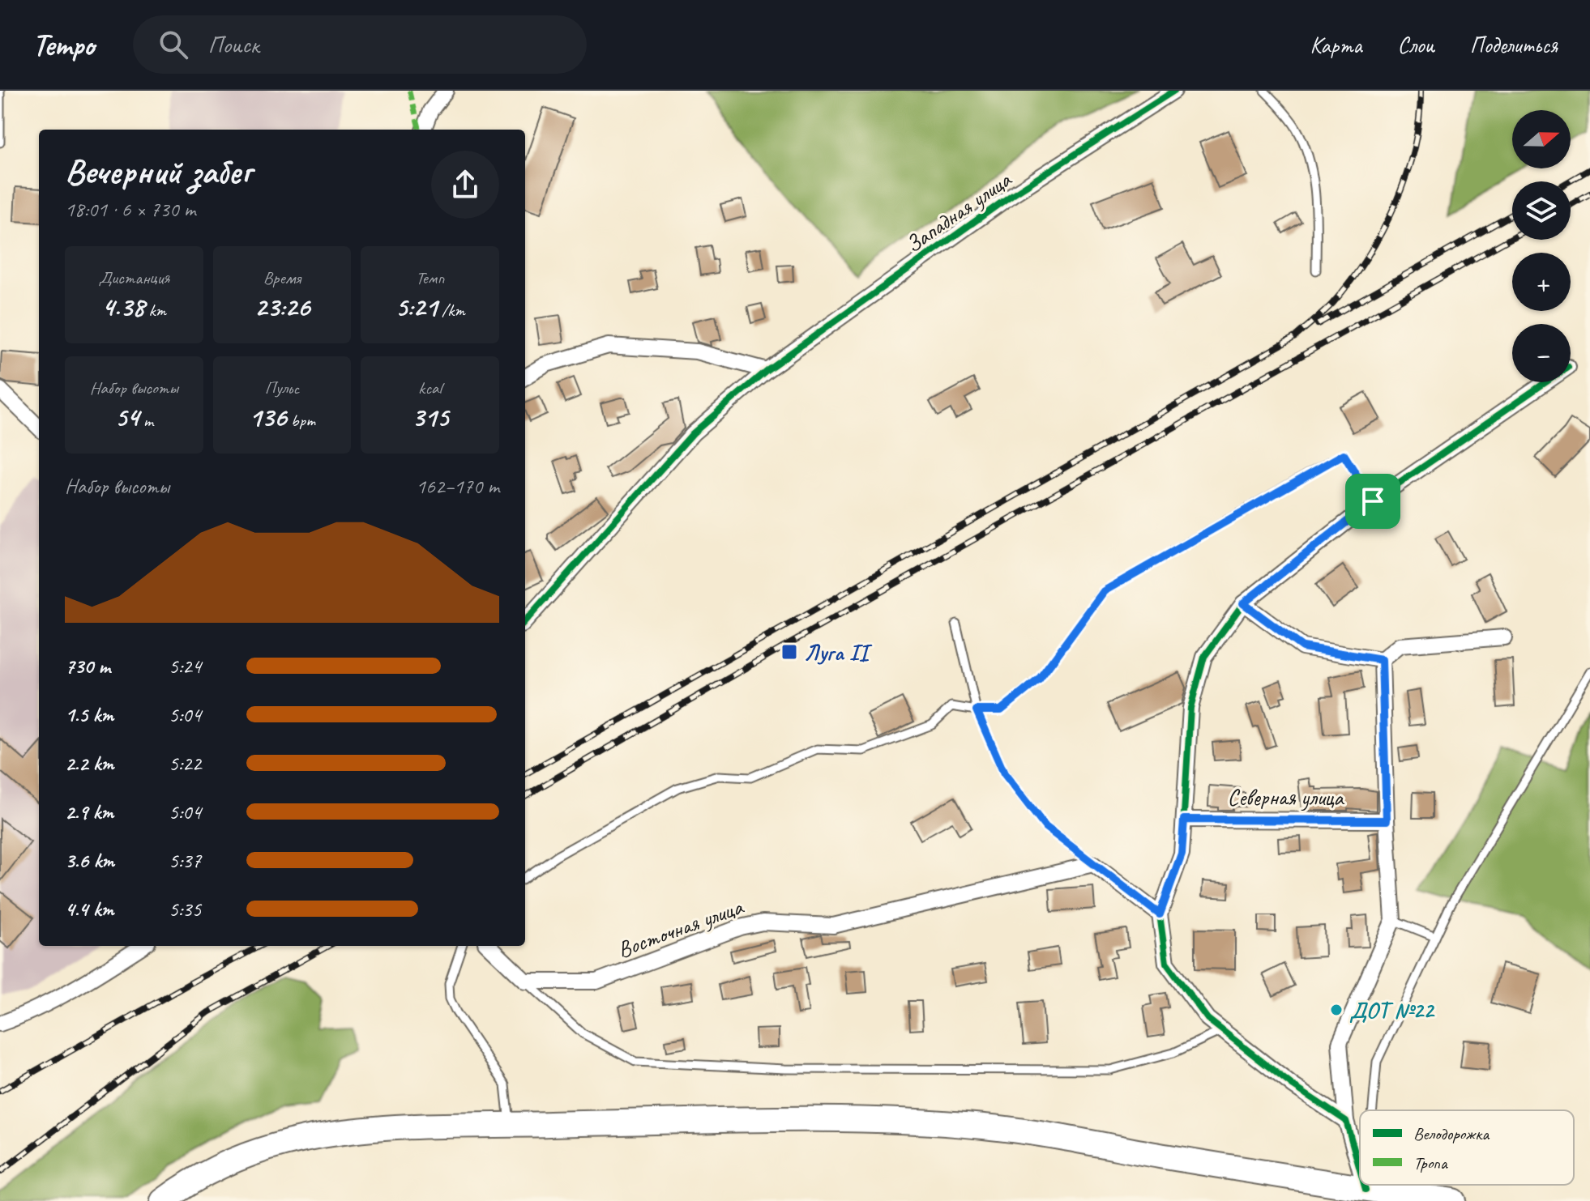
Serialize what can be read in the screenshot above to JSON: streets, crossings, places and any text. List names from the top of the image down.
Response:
{
  "streets": {
    "street": ["Западная улица", "Северная улица", "Восточная улица"]
  },
  "places": {
    "transit": ["Луга II"],
    "other": ["ДОТ №22"]
  },
  "legend": ["Велодорожка", "Тропа"],
  "north": "right",
  "page": {
    "header": "Tempo",
    "search": "Поиск",
    "nav": ["Карта", "Слои", "Поделиться"],
    "map_buttons": ["+", "−"],
    "heading": ["Вечерний забег", "18:01 · 6 × 730 m"],
    "stats": [
      ["Дистанция", "4.38 km"],
      ["Время", "23:26"],
      ["Темп", "5:21 /km"],
      ["Набор высоты", "54 m"],
      ["Пульс", "136 bpm"],
      ["kcal", "315"]
    ],
    "chart": ["Набор высоты", "162–170 m"],
    "list": [
      {
        "name": "730 m",
        "note": "5:24"
      },
      {
        "name": "1.5 km",
        "note": "5:04"
      },
      {
        "name": "2.2 km",
        "note": "5:22"
      },
      {
        "name": "2.9 km",
        "note": "5:04"
      },
      {
        "name": "3.6 km",
        "note": "5:37"
      },
      {
        "name": "4.4 km",
        "note": "5:35"
      }
    ]
  }
}
